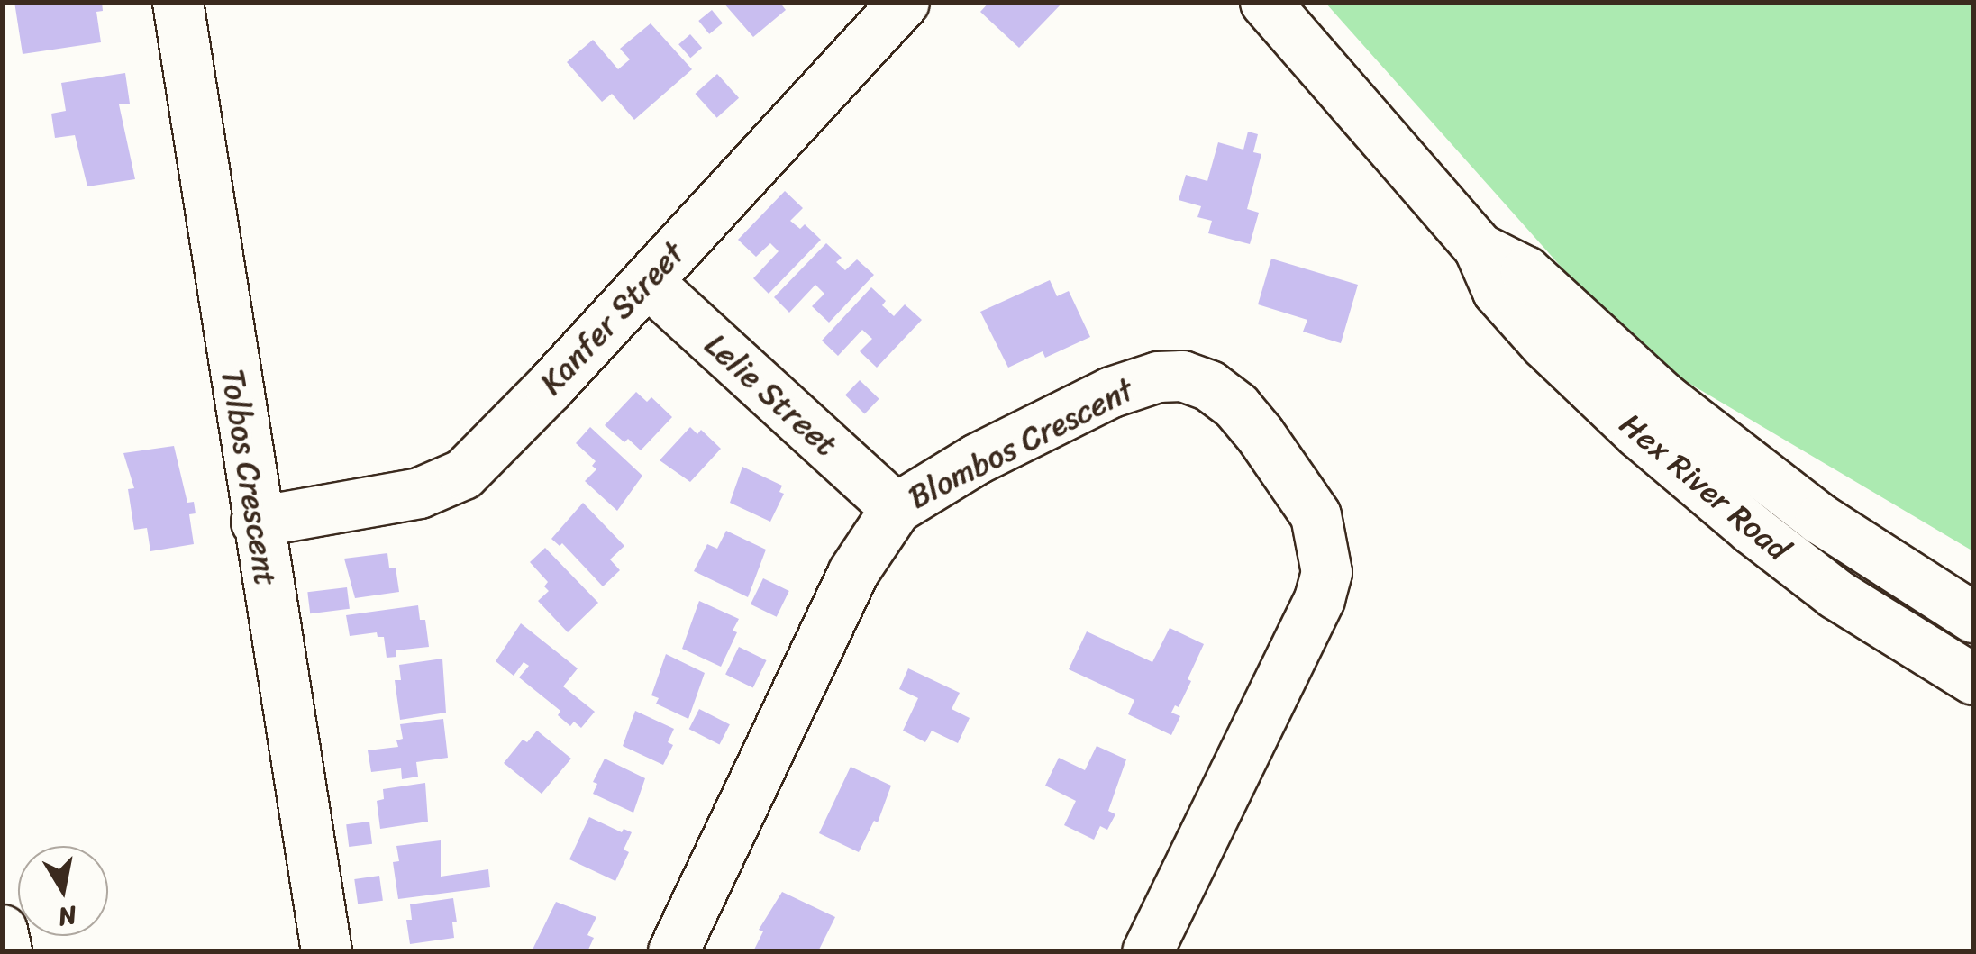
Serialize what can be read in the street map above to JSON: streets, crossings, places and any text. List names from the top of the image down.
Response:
{
  "streets": {
    "street": [
      "Kanfer Street",
      "Lelie Street",
      "Blombos Crescent",
      "Tolbos Crescent",
      "Hex River Road"
    ]
  },
  "crossings": [
    ["Kanfer Street", "Lelie Street"],
    ["Kanfer Street", "Tolbos Crescent"],
    ["Lelie Street", "Blombos Crescent"]
  ],
  "north": "bottom"
}
